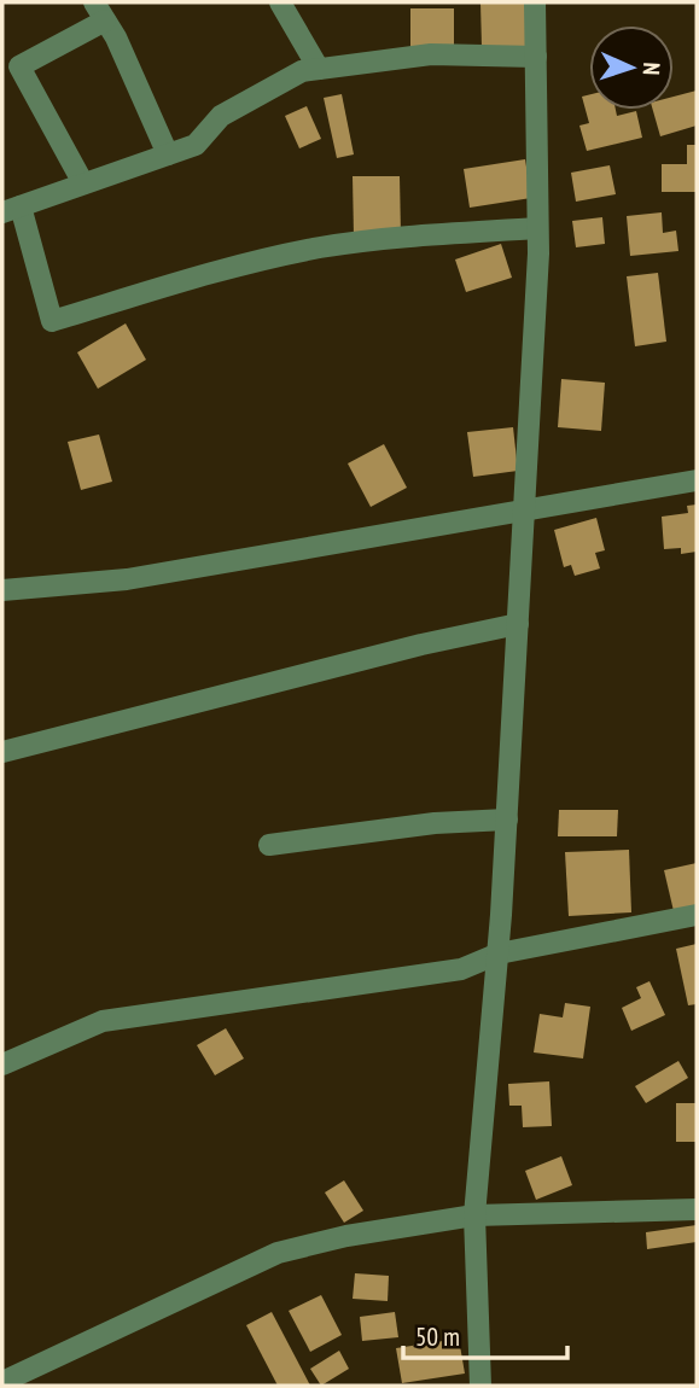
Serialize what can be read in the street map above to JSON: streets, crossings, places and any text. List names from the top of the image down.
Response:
{
  "scale_bar": "50 m",
  "north": "right"
}
